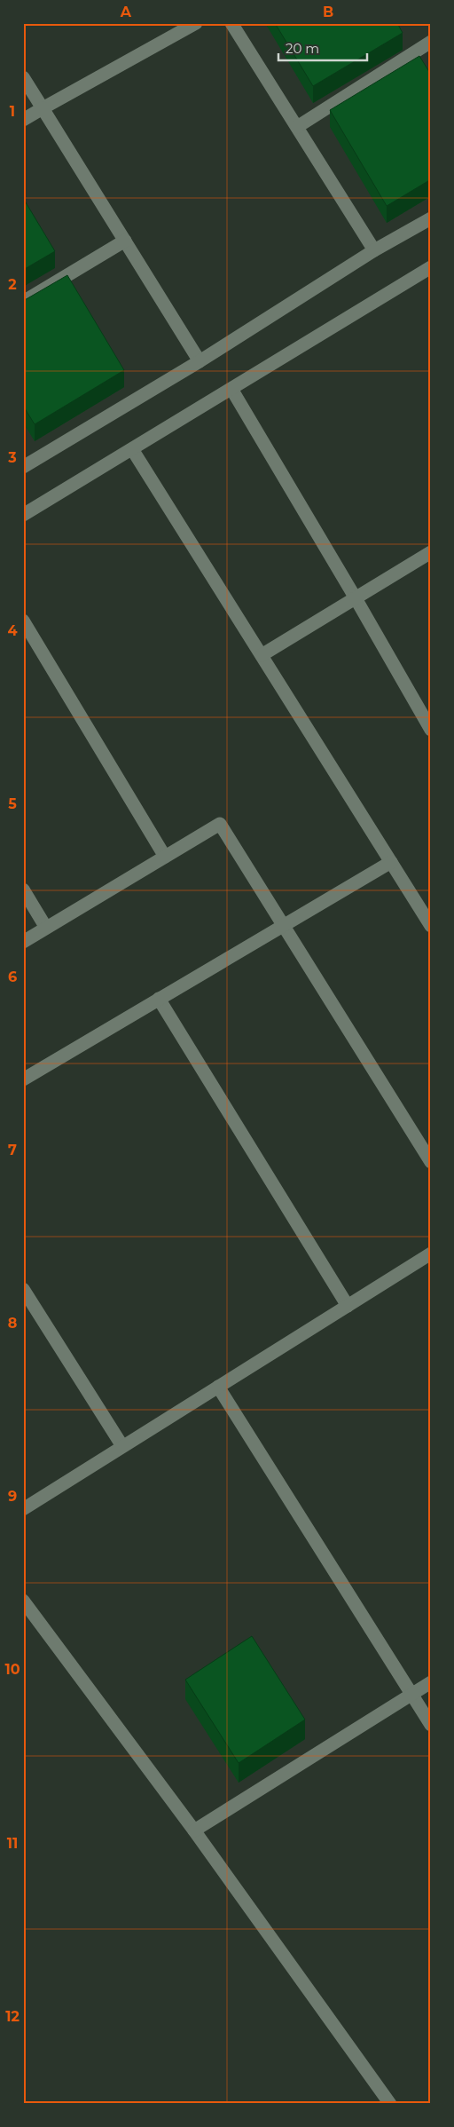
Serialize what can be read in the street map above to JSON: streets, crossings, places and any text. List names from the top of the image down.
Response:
{
  "scale_bar": "20 m",
  "grid": {
    "columns": ["A", "B"],
    "rows": [
      "1",
      "2",
      "3",
      "4",
      "5",
      "6",
      "7",
      "8",
      "9",
      "10",
      "11",
      "12"
    ]
  }
}
